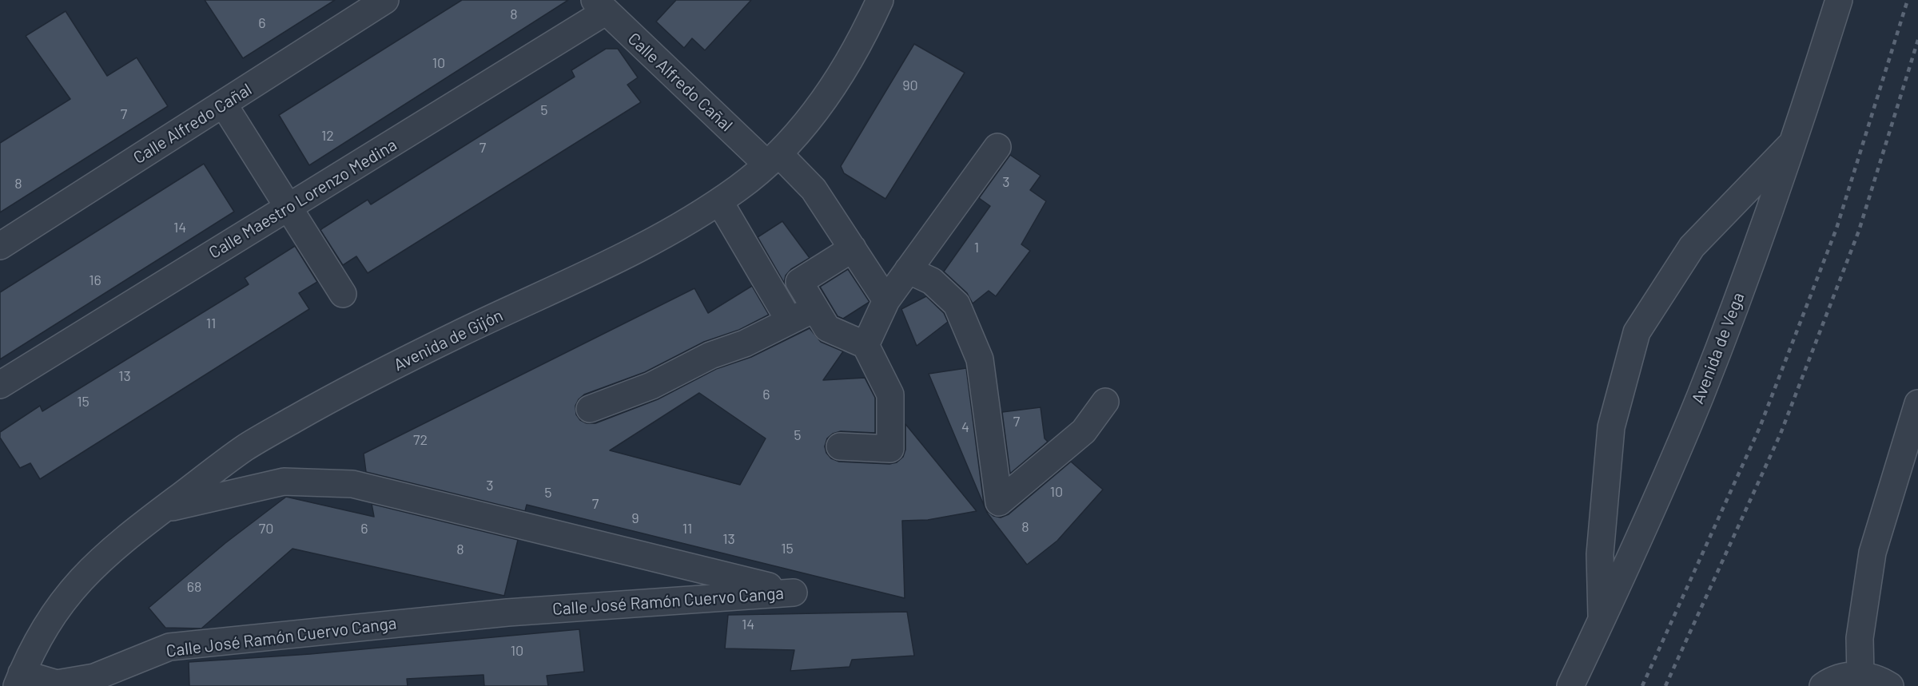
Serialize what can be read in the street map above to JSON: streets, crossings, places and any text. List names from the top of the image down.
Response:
{
  "streets": {
    "street": [
      "Calle Alfredo Cañal",
      "Calle Maestro Lorenzo Medina",
      "Avenida de Gijón",
      "Avenida de Vega",
      "Calle José Ramón Cuervo Canga"
    ]
  },
  "crossings": [
    ["Calle Alfredo Cañal", "Calle Maestro Lorenzo Medina"],
    ["Calle Alfredo Cañal", "Avenida de Gijón"],
    ["Avenida de Gijón", "Calle José Ramón Cuervo Canga"]
  ],
  "house_numbers": [
    "8",
    "6",
    "10",
    "90",
    "5",
    "7",
    "12",
    "7",
    "3",
    "8",
    "14",
    "1",
    "16",
    "11",
    "13",
    "6",
    "15",
    "7",
    "4",
    "5",
    "72",
    "3",
    "10",
    "5",
    "7",
    "9",
    "8",
    "70",
    "6",
    "11",
    "13",
    "15",
    "8",
    "68",
    "14",
    "10"
  ]
}
